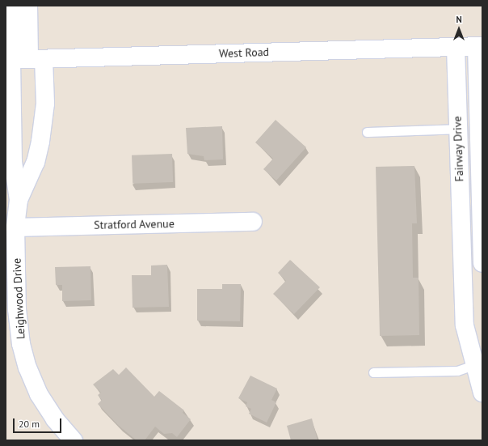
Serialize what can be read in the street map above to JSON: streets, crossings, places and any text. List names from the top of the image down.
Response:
{
  "streets": {
    "street": [
      "West Road",
      "Fairway Drive",
      "Stratford Avenue",
      "Leighwood Drive"
    ]
  },
  "crossings": [
    ["West Road", "Fairway Drive"],
    ["West Road", "Leighwood Drive"],
    ["Stratford Avenue", "Leighwood Drive"]
  ],
  "scale_bar": "20 m",
  "north": "top"
}
